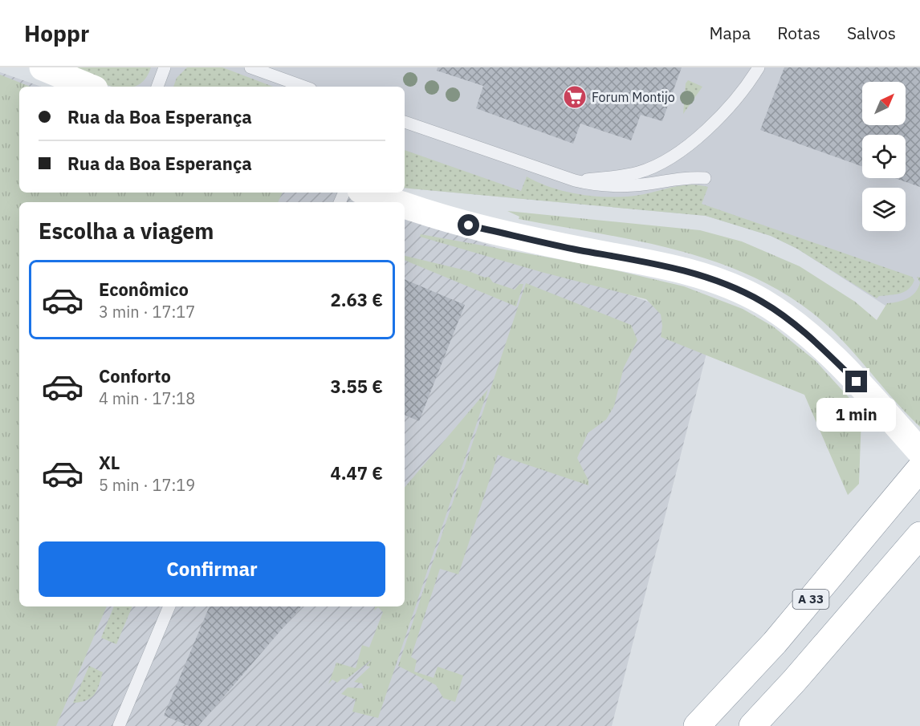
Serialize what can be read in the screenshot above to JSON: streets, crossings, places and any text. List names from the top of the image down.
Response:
{
  "streets": {
    "main road": ["A 33"]
  },
  "places": {
    "supermarket": ["Forum Montijo"]
  },
  "north": "top right",
  "page": {
    "header": "Hoppr",
    "nav": ["Mapa", "Rotas", "Salvos"],
    "banner": ["Rua da Boa Esperança", "Rua da Boa Esperança"],
    "heading": "Escolha a viagem",
    "list": [
      {
        "name": "Econômico",
        "note": "3 min · 17:17",
        "value": "2.63 €"
      },
      {
        "name": "Conforto",
        "note": "4 min · 17:18",
        "value": "3.55 €"
      },
      {
        "name": "XL",
        "note": "5 min · 17:19",
        "value": "4.47 €"
      }
    ],
    "bubble": "1 min",
    "buttons": "Confirmar"
  }
}
